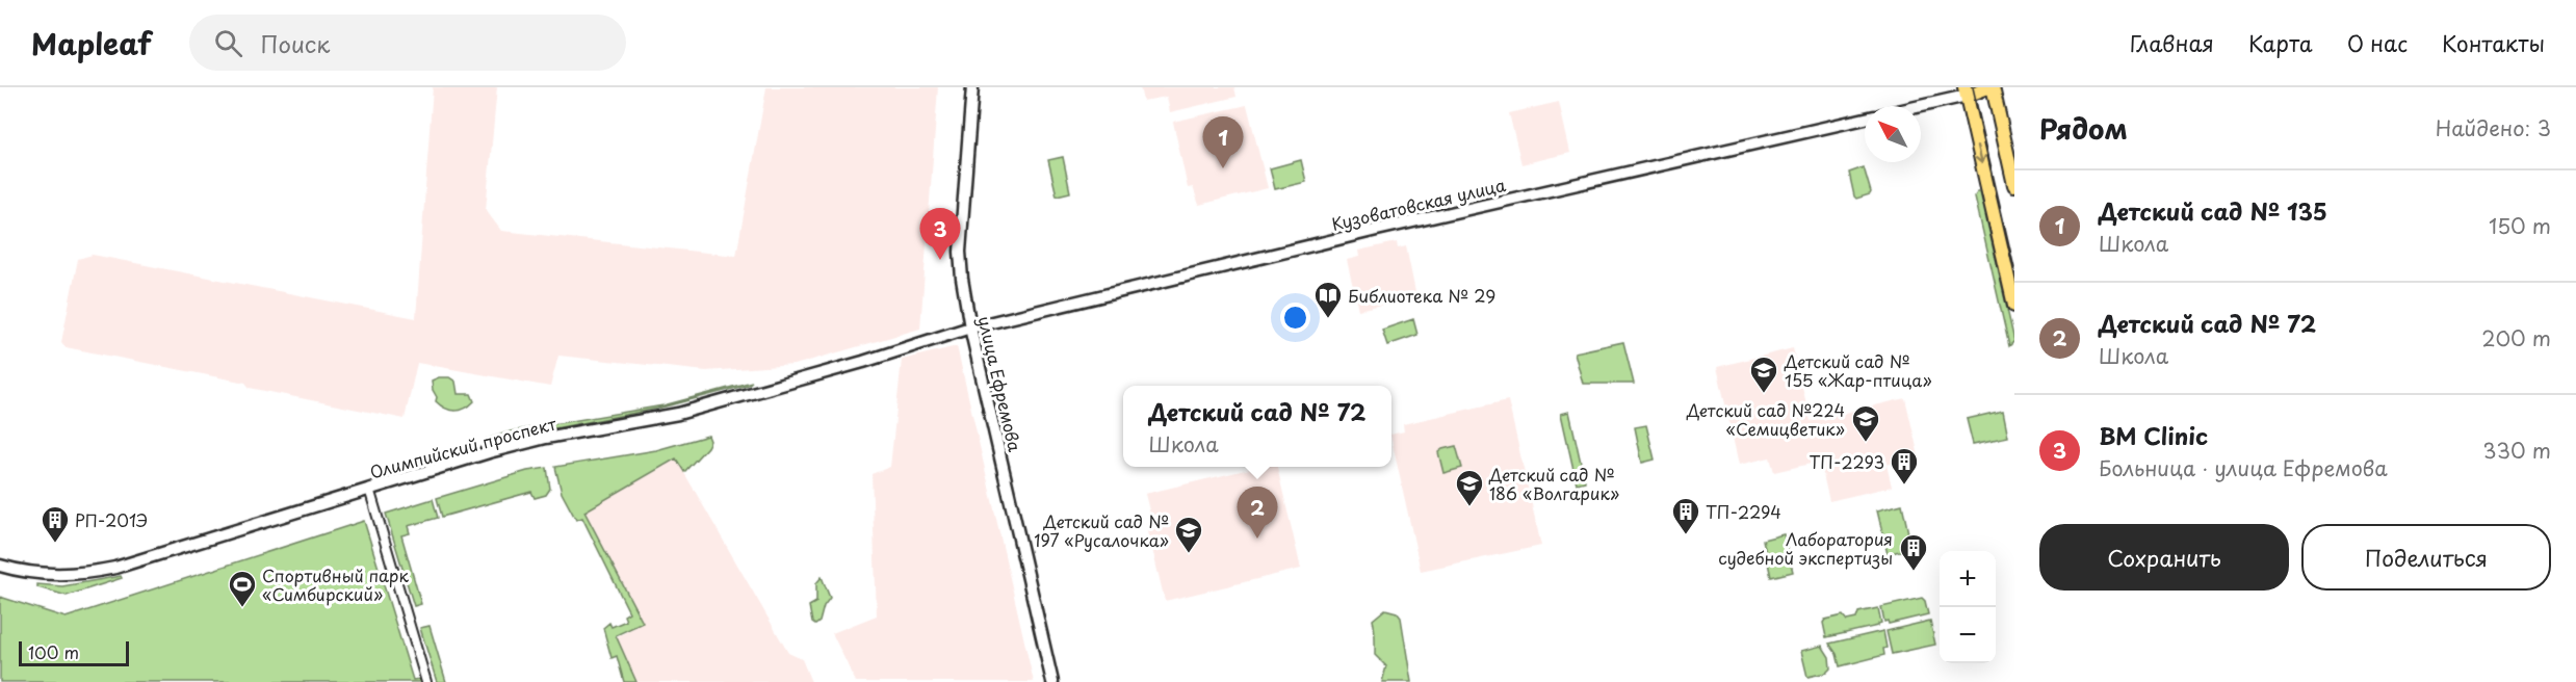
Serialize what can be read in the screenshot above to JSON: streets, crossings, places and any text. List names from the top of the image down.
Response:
{
  "streets": {
    "street": ["Кузоватовская улица", "улица Ефремова", "Олимпийский проспект"]
  },
  "crossings": [
    ["Кузоватовская улица", "улица Ефремова"],
    ["Кузоватовская улица", "Олимпийский проспект"],
    ["улица Ефремова", "Олимпийский проспект"]
  ],
  "places": {
    "library": ["Библиотека № 29"],
    "school or university": [
      "Детский сад № 155 «Жар-птица»",
      "Детский сад №224 «Семицветик»",
      "Детский сад № 186 «Волгарик»",
      "Детский сад № 197 «Русалочка»"
    ],
    "building": [
      "ТП-2293",
      "ТП-2294",
      "РП-201Э",
      "Лаборатория судебной экспертизы"
    ],
    "sports": ["Спортивный парк «Симбирский»"]
  },
  "scale_bar": "100 m",
  "north": "top left",
  "page": {
    "header": "Mapleaf",
    "search": "Поиск",
    "nav": [
      "Главная",
      "Карта",
      "О нас",
      "Контакты"
    ],
    "heading": ["Рядом", "Найдено: 3"],
    "pins": ["1", "3", "2"],
    "list": [
      {
        "mark": "1",
        "name": "Детский сад № 135",
        "note": "Школа",
        "value": "150 m"
      },
      {
        "mark": "2",
        "name": "Детский сад № 72",
        "note": "Школа",
        "value": "200 m"
      },
      {
        "mark": "3",
        "name": "BM Clinic",
        "note": "Больница · улица Ефремова",
        "value": "330 m"
      }
    ],
    "popup": ["Детский сад № 72", "Школа"],
    "buttons": ["Сохранить", "Поделиться"],
    "map_buttons": ["+", "−"],
    "scale": "100 m"
  }
}
